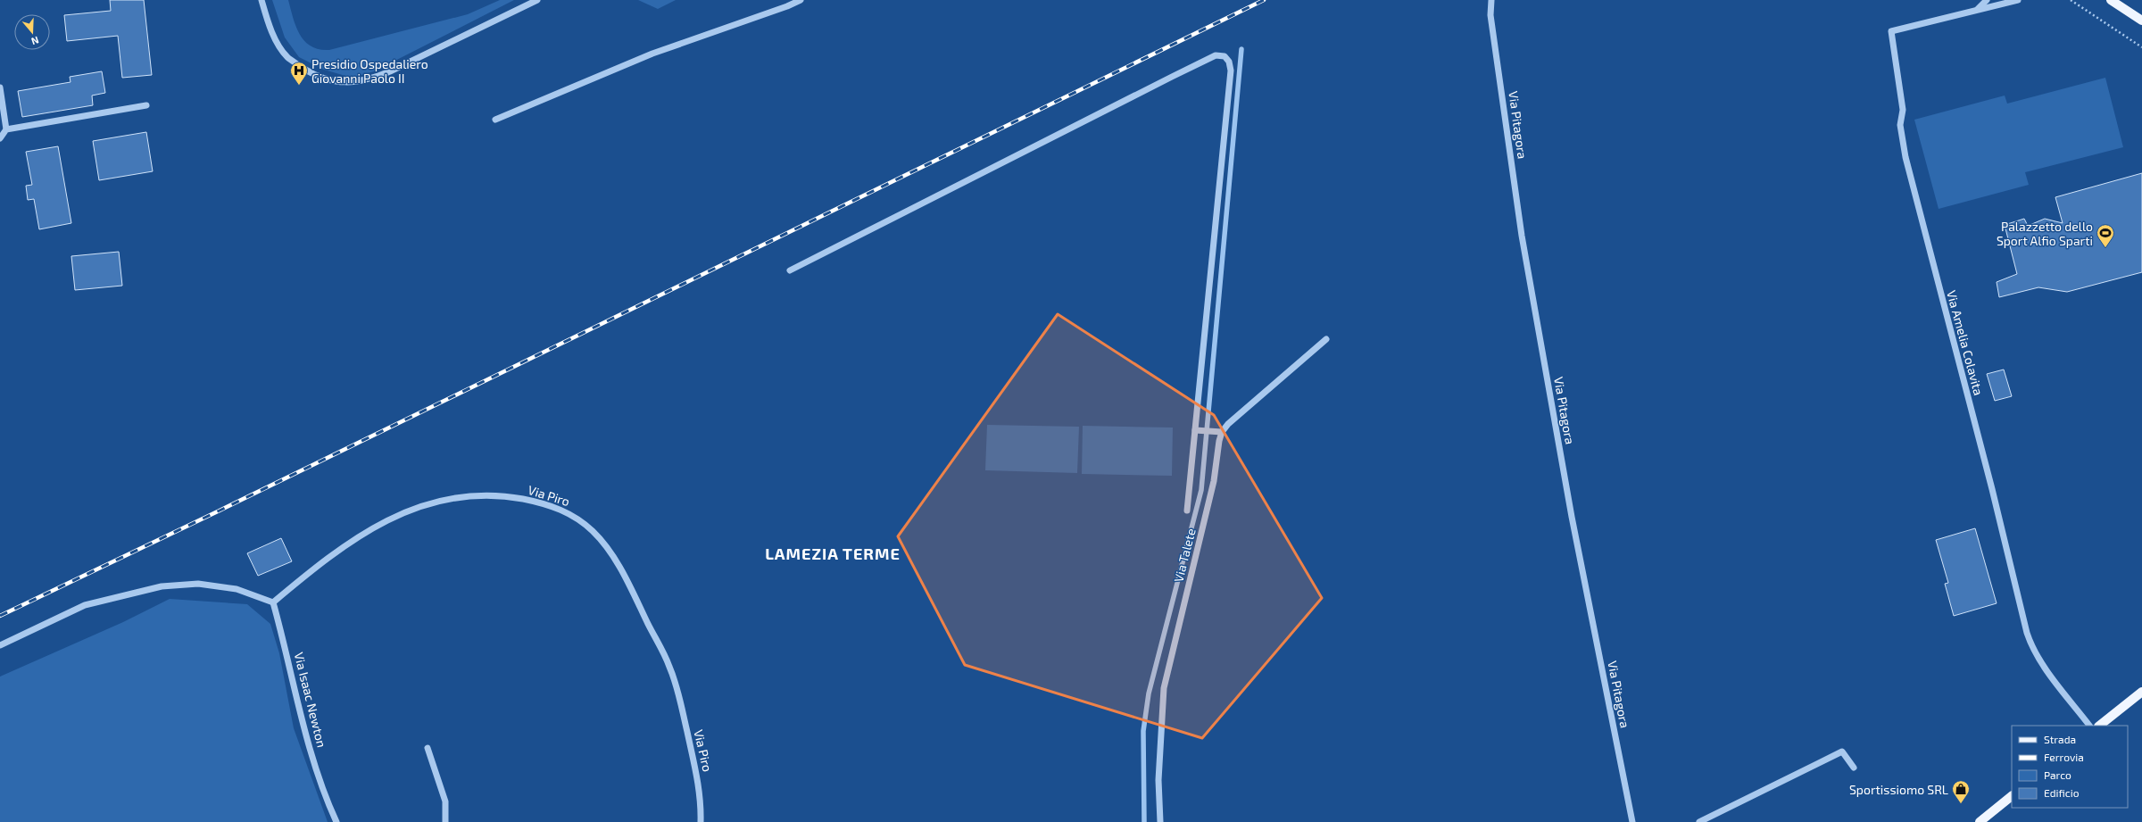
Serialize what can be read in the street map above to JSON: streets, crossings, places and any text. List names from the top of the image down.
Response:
{
  "streets": {
    "street": [
      "Via Pitagora",
      "Via Amelia Colavita",
      "Via Piro",
      "Via Talete",
      "Via Isaac Newton"
    ]
  },
  "crossings": [
    ["Via Piro", "Via Isaac Newton"]
  ],
  "districts": ["LAMEZIA TERME"],
  "places": {
    "hospital": ["Presidio Ospedaliero Giovanni Paolo II"],
    "sports": ["Palazzetto dello Sport Alfio Sparti"],
    "shop": ["Sportissiomo SRL"]
  },
  "legend": [
    "Strada",
    "Ferrovia",
    "Parco",
    "Edificio"
  ],
  "north": "bottom"
}
